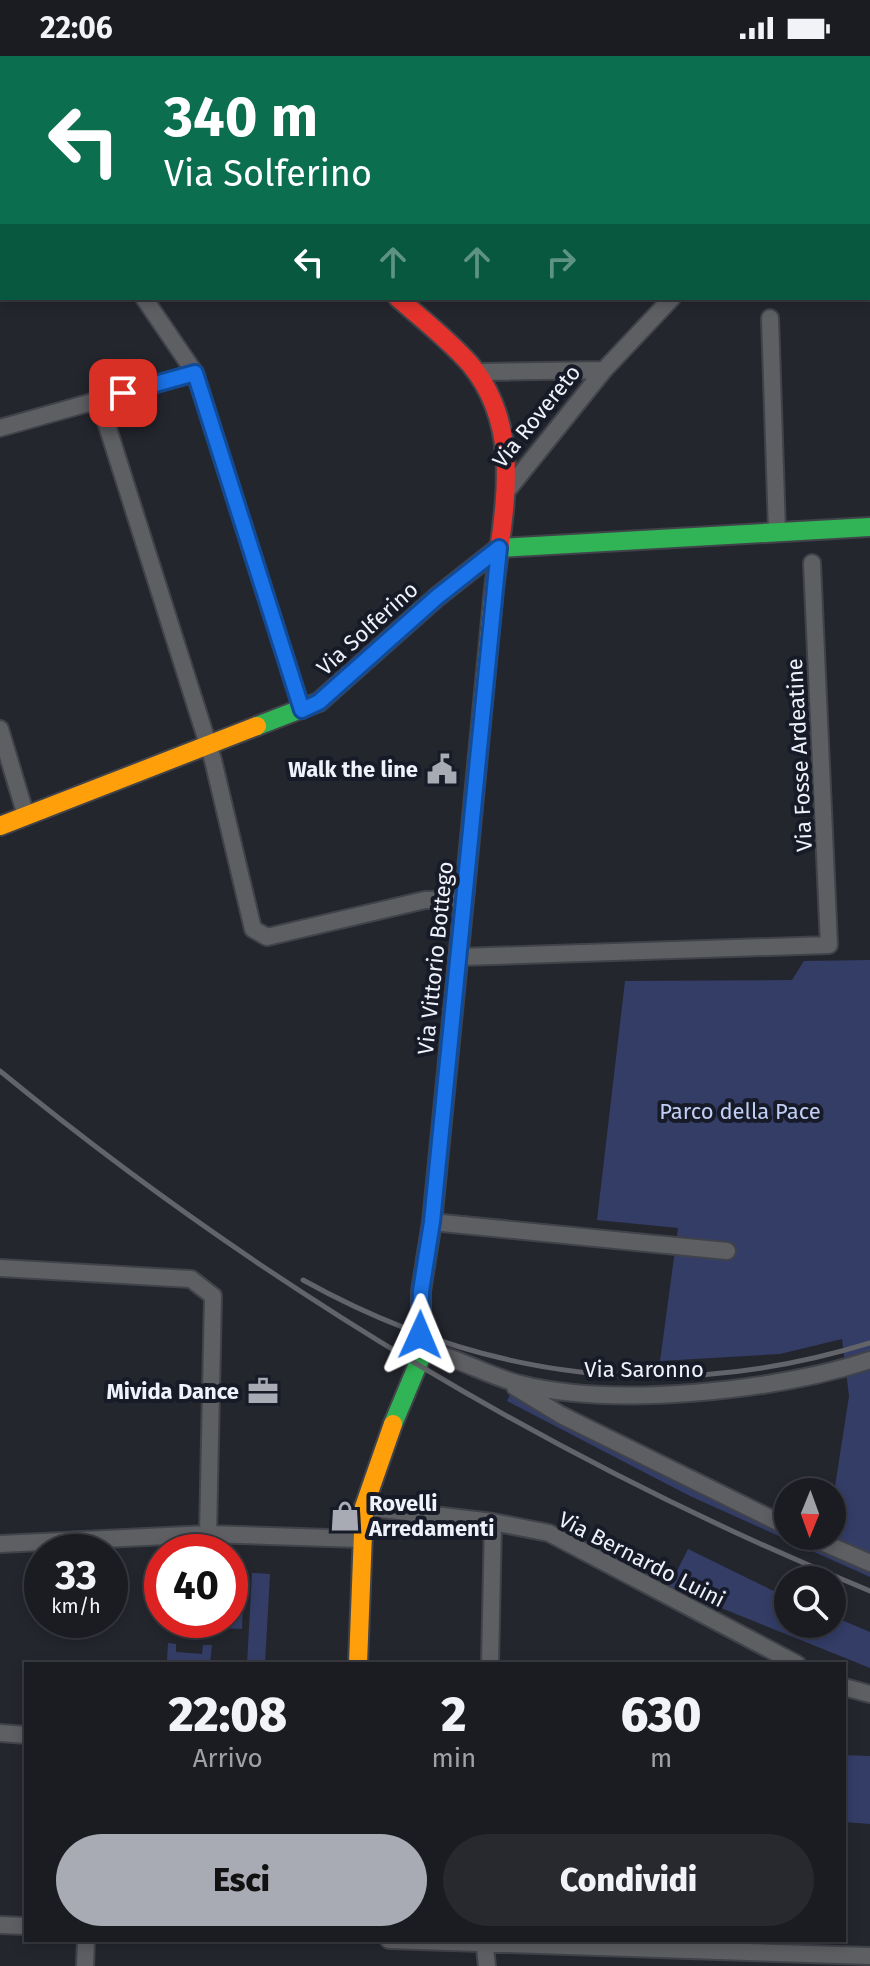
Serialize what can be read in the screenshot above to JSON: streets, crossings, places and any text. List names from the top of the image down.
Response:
{
  "streets": {
    "street": [
      "Via Rovereto",
      "Via Solferino",
      "Via Fosse Ardeatine",
      "Via Vittorio Bottego",
      "Via Saronno",
      "Via Bernardo Luini"
    ]
  },
  "crossings": [
    ["Via Rovereto", "Via Solferino"],
    ["Via Rovereto", "Via Vittorio Bottego"],
    ["Via Solferino", "Via Vittorio Bottego"],
    ["Via Fosse Ardeatine", "Via Vittorio Bottego"],
    ["Via Vittorio Bottego", "Via Saronno"],
    ["Via Vittorio Bottego", "Via Bernardo Luini"]
  ],
  "parks": ["Parco della Pace"],
  "places": {
    "public building": ["Walk the line"],
    "office": ["Mivida Dance"],
    "shop": ["Rovelli Arredamenti"]
  },
  "north": "bottom",
  "page": {
    "status": "22:06",
    "turn": ["340 m", "Via Solferino"],
    "speed": "33 km/h",
    "limit": "40",
    "eta": [
      "22:08",
      "Arrivo",
      "2",
      "min",
      "630",
      "m"
    ],
    "buttons": ["Esci", "Condividi"]
  }
}
